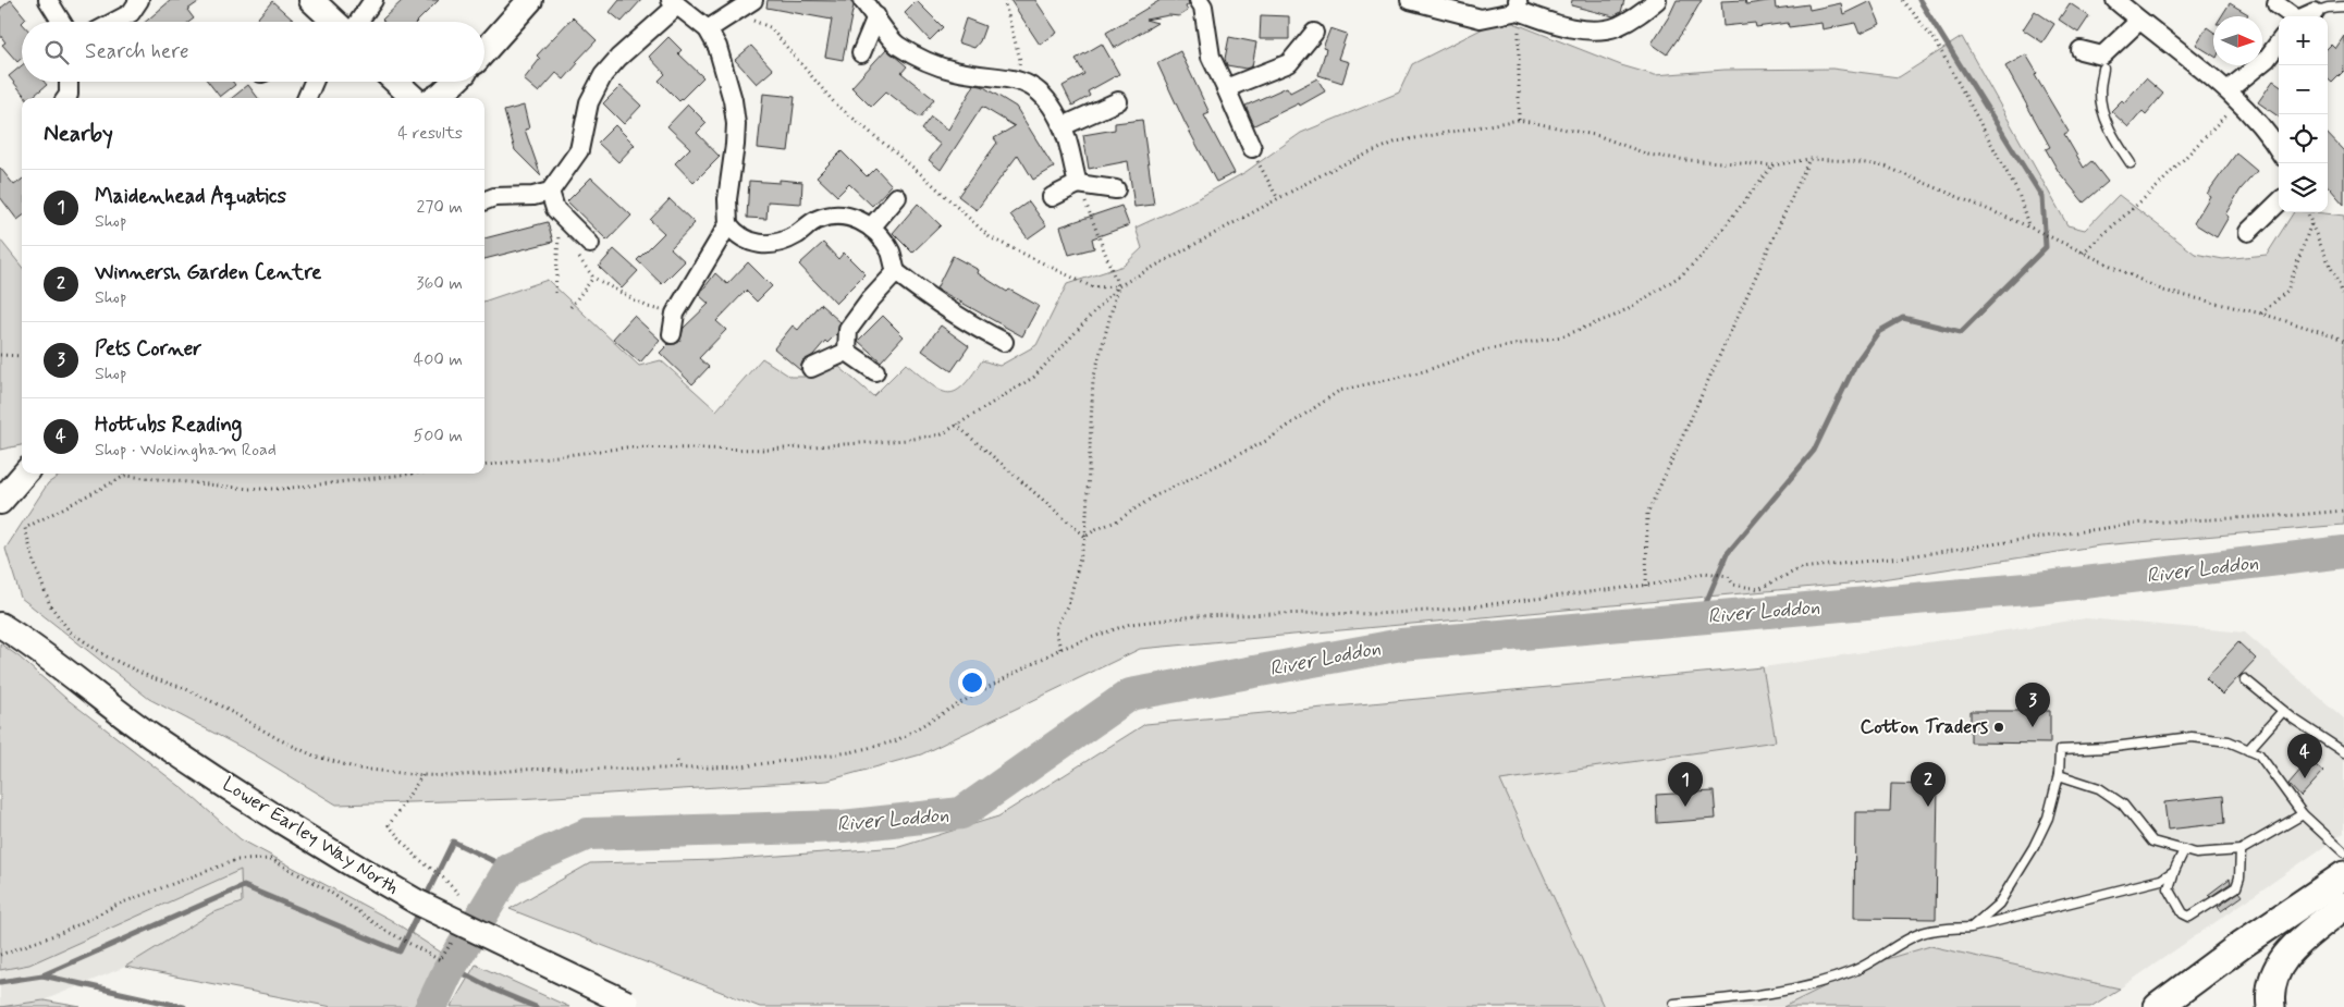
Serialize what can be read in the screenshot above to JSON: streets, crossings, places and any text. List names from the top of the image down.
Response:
{
  "streets": {
    "main road": ["Lower Earley Way North"]
  },
  "water": ["River Loddon"],
  "places": ["Cotton Traders"],
  "north": "right",
  "page": {
    "map_buttons": ["+", "−"],
    "search": "Search here",
    "heading": ["Nearby", "4 results"],
    "list": [
      {
        "mark": "1",
        "name": "Maidenhead Aquatics",
        "note": "Shop",
        "value": "270 m"
      },
      {
        "mark": "2",
        "name": "Winnersh Garden Centre",
        "note": "Shop",
        "value": "360 m"
      },
      {
        "mark": "3",
        "name": "Pets Corner",
        "note": "Shop",
        "value": "400 m"
      },
      {
        "mark": "4",
        "name": "Hottubs Reading",
        "note": "Shop · Wokingham Road",
        "value": "500 m"
      }
    ],
    "pins": [
      "3",
      "4",
      "1",
      "2"
    ]
  }
}
